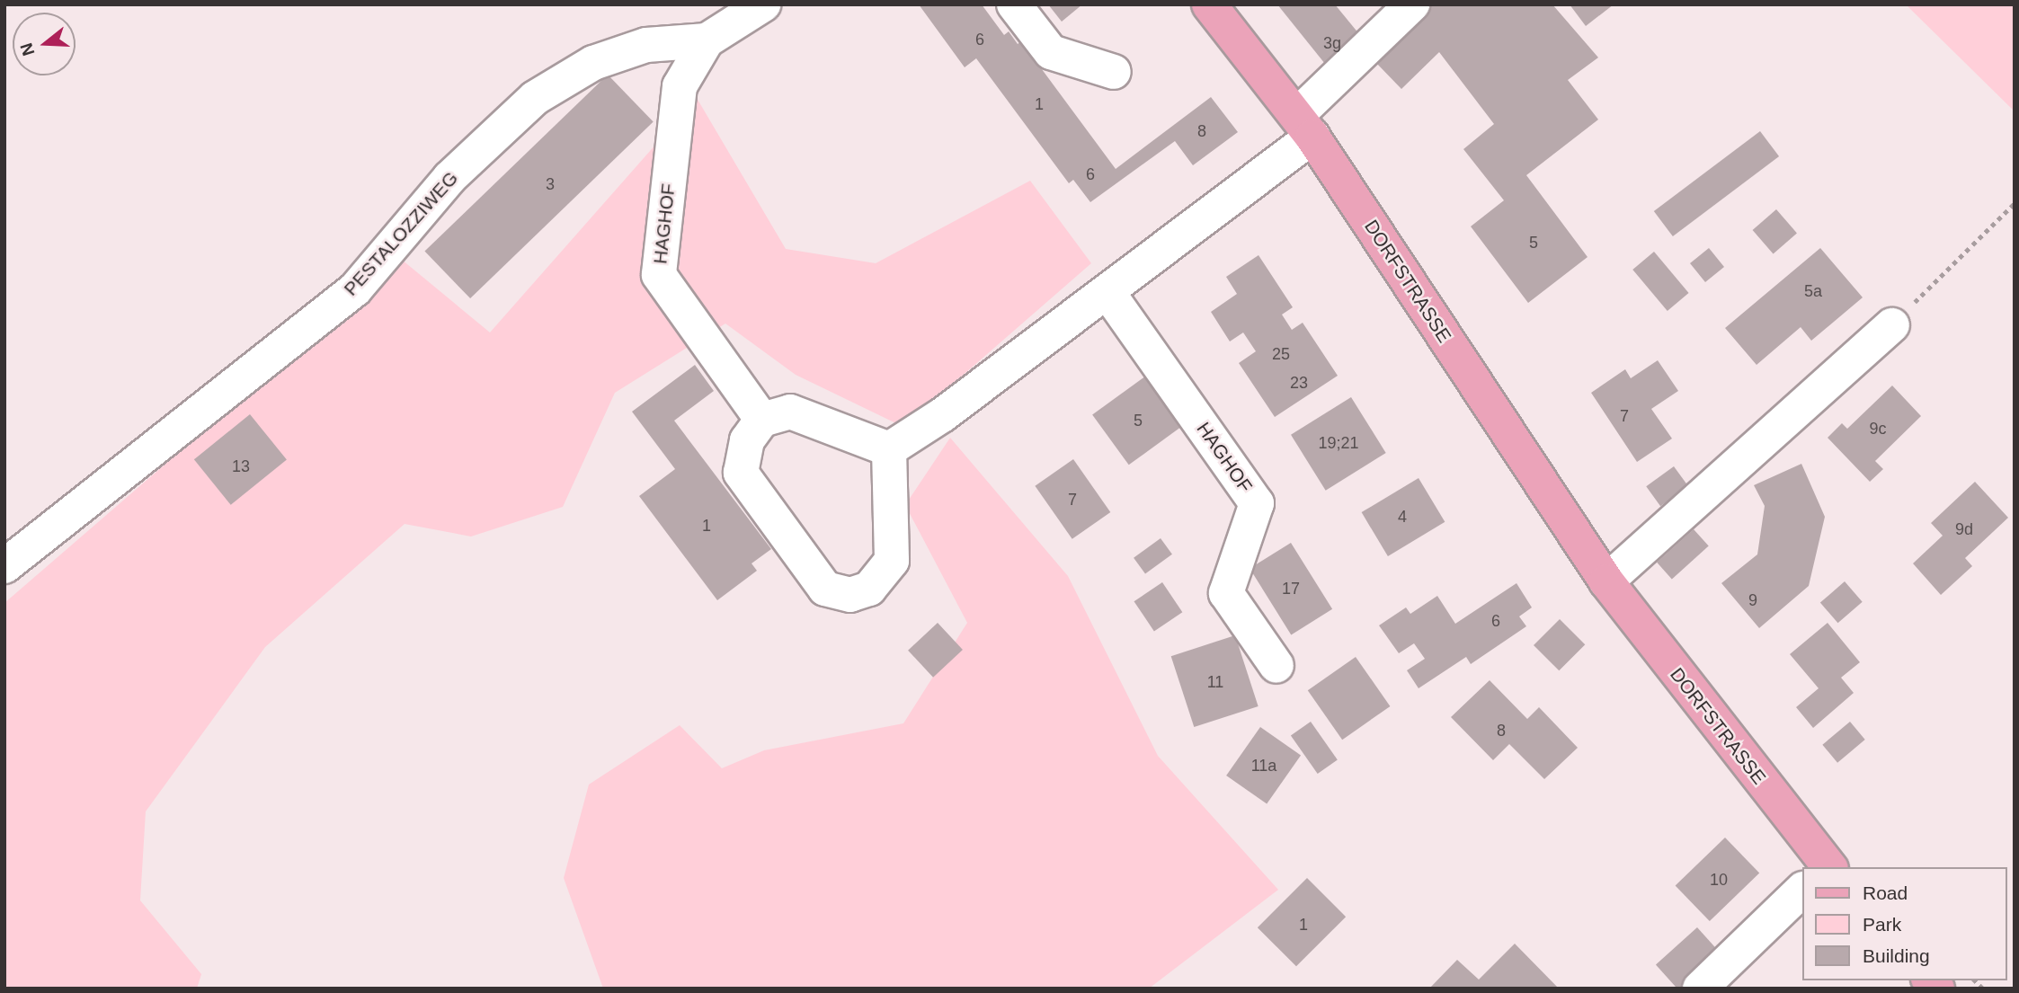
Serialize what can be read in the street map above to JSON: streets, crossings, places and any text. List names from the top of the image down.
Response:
{
  "streets": {
    "main road": ["DORFSTRASSE"],
    "lane": ["HAGHOF", "PESTALOZZIWEG"]
  },
  "crossings": [
    ["HAGHOF", "PESTALOZZIWEG"]
  ],
  "house_numbers": [
    "6",
    "3g",
    "1",
    "8",
    "6",
    "3",
    "5",
    "5a",
    "25",
    "23",
    "7",
    "5",
    "9c",
    "19;21",
    "13",
    "7",
    "4",
    "1",
    "9d",
    "17",
    "9",
    "6",
    "11",
    "8",
    "11a",
    "10",
    "1"
  ],
  "legend": ["Road", "Park", "Building"],
  "north": "left"
}
